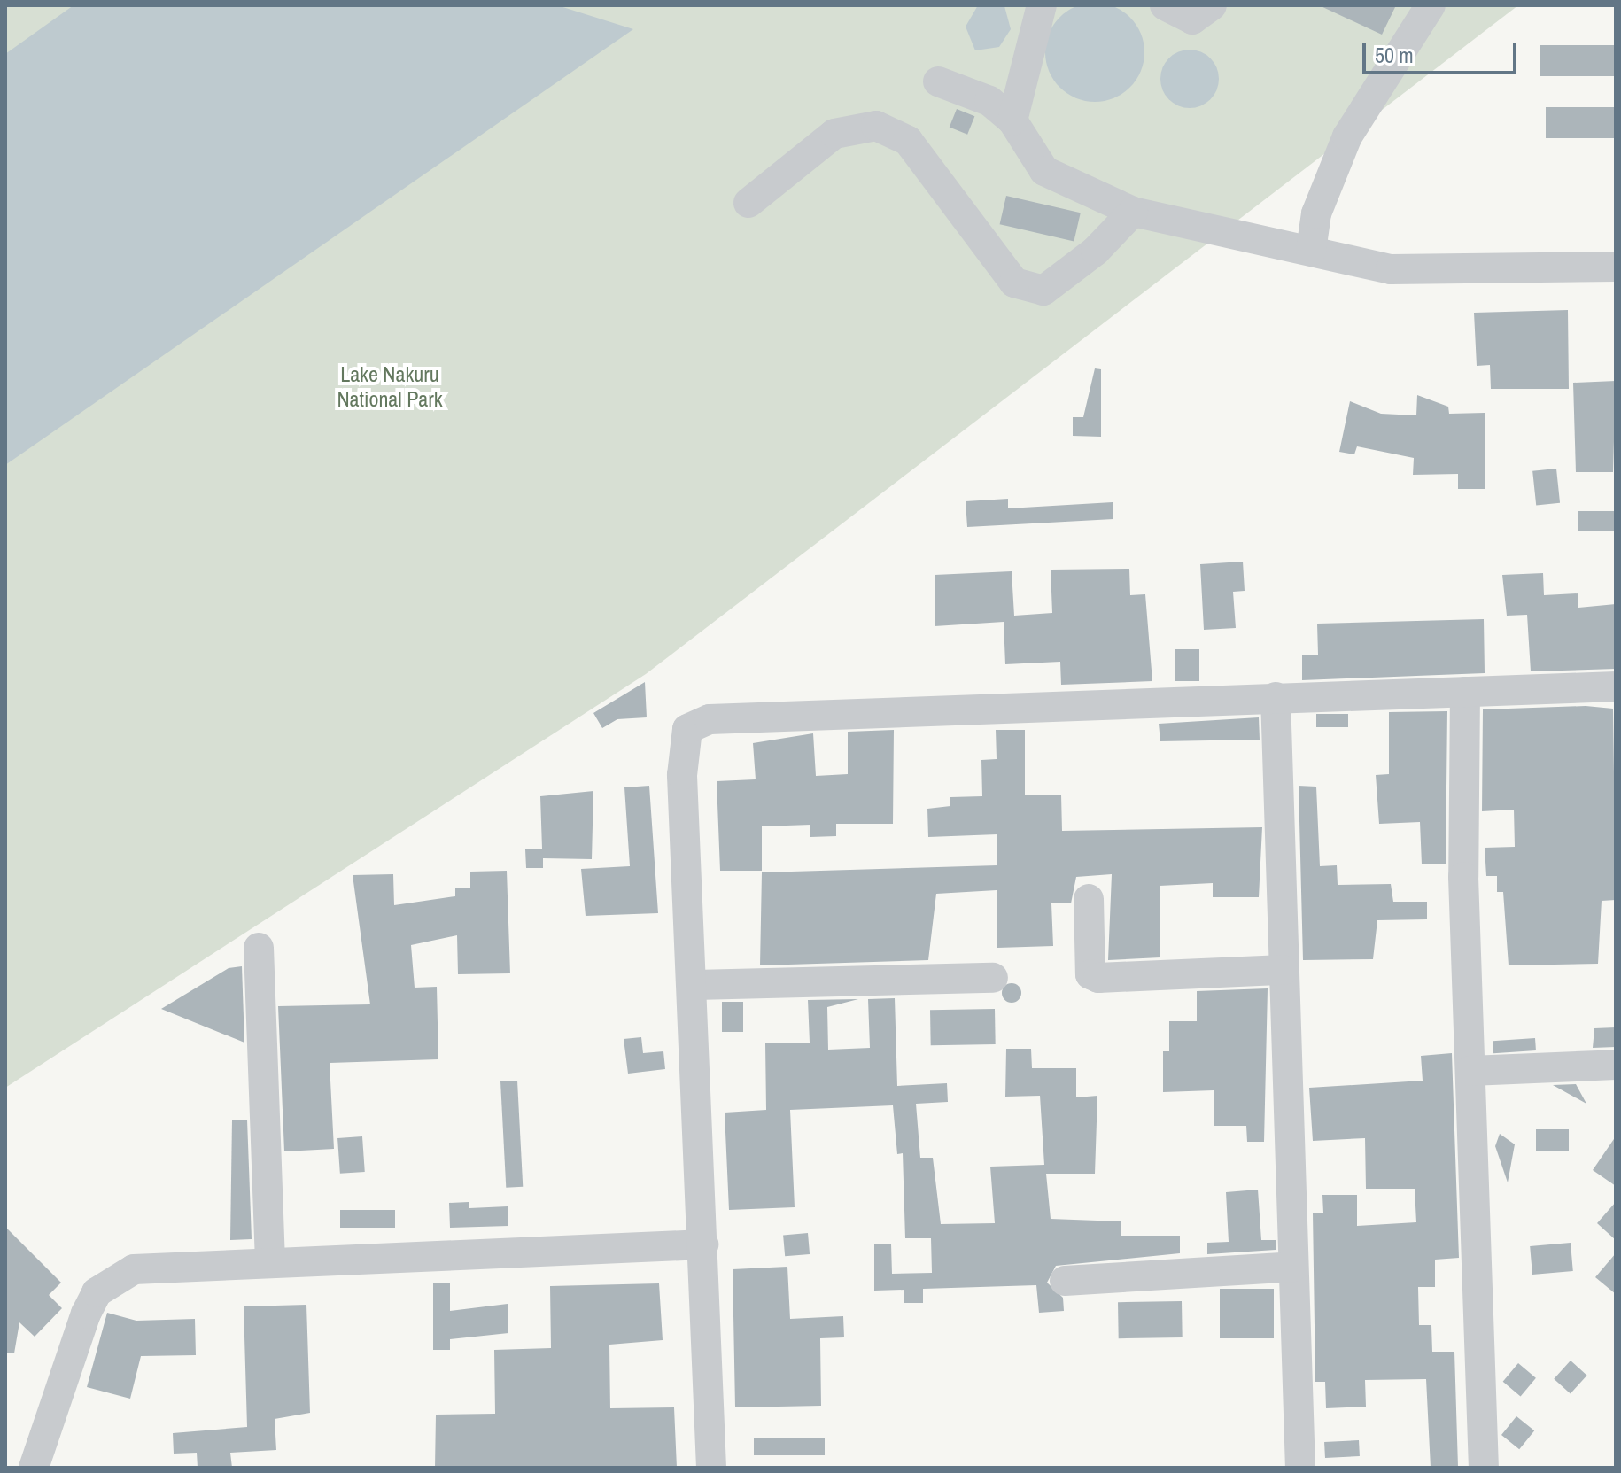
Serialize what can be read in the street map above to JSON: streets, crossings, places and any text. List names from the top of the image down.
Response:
{
  "parks": ["Lake Nakuru National Park"],
  "scale_bar": "50 m"
}
